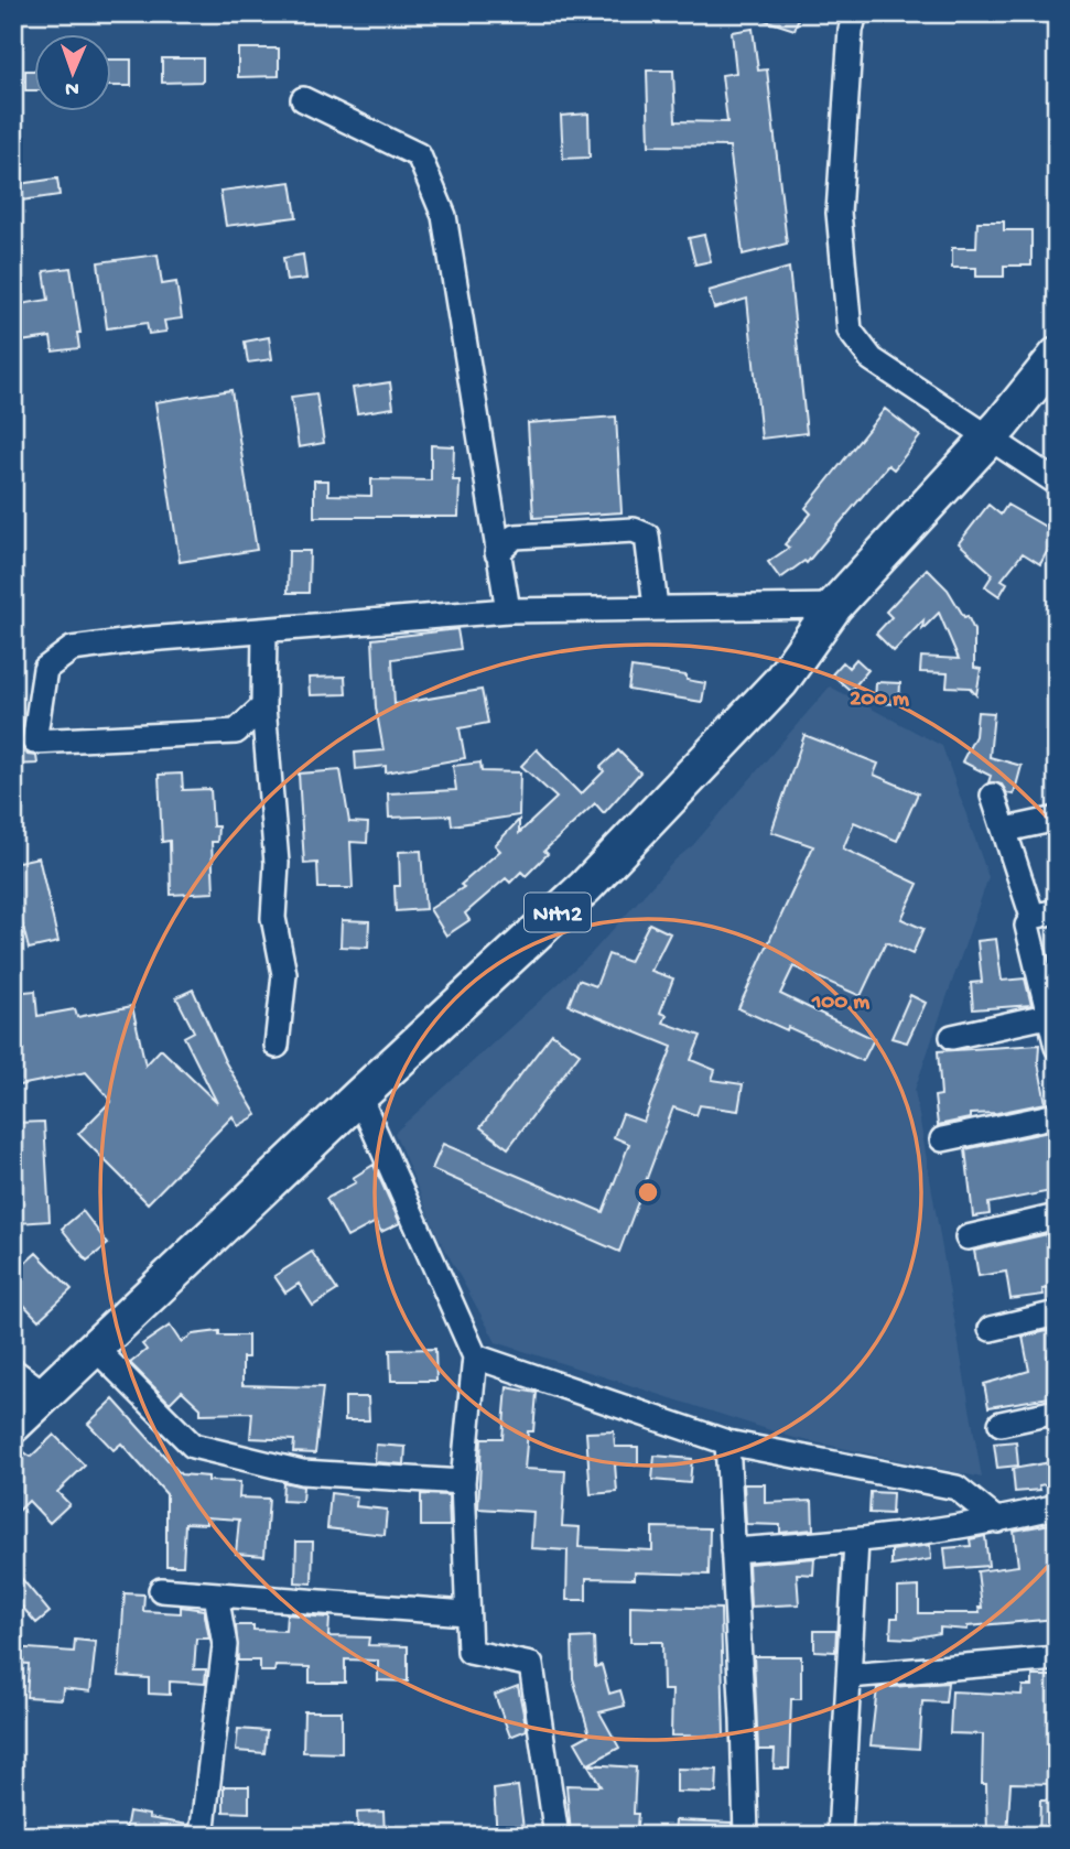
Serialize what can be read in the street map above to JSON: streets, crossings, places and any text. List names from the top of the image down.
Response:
{
  "streets": {
    "highway": ["NH12"]
  },
  "north": "bottom",
  "rings": ["200 m", "100 m"]
}
